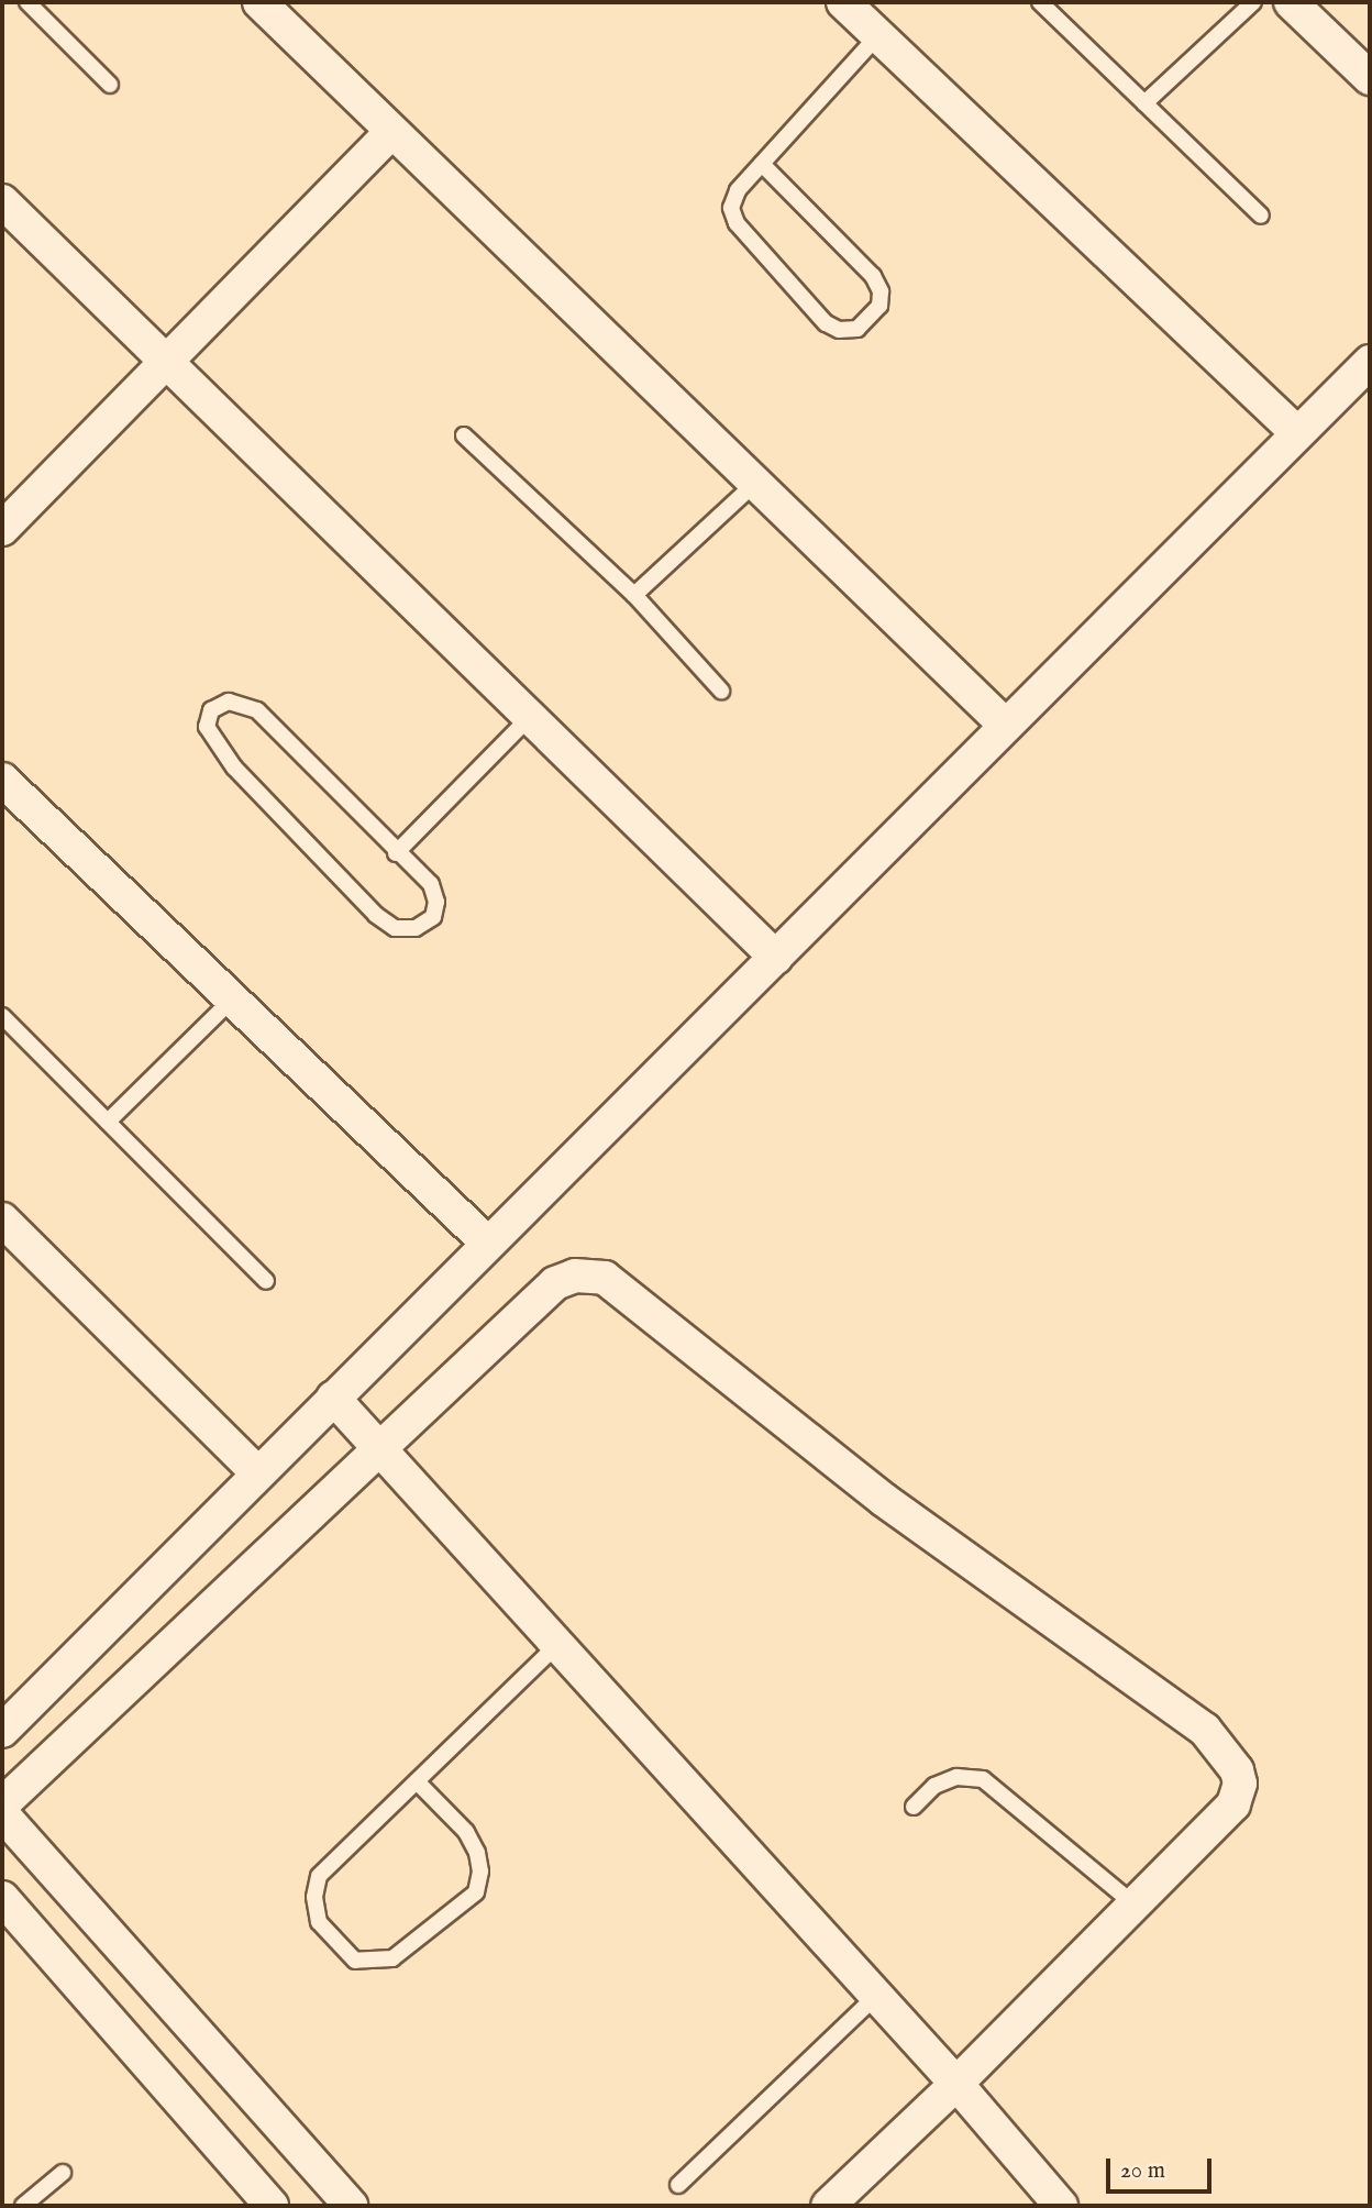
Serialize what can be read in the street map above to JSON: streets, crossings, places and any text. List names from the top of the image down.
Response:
{
  "scale_bar": "20 m"
}
